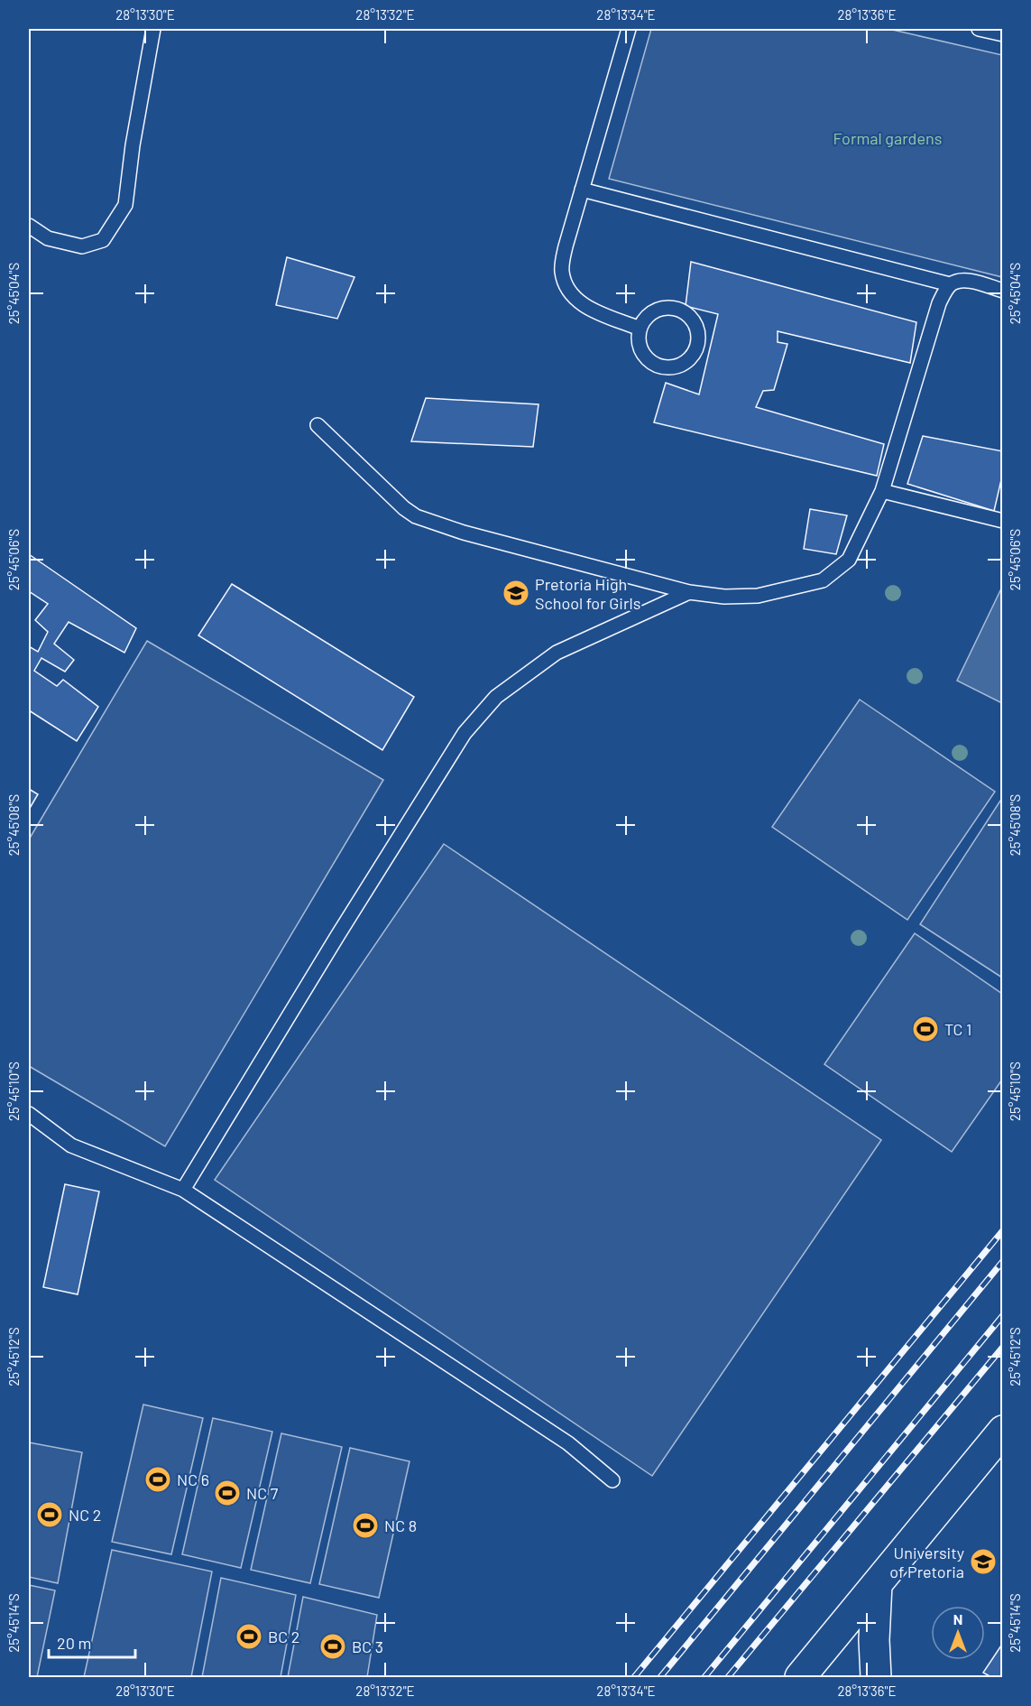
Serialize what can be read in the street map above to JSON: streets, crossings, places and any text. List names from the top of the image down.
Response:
{
  "parks": ["Formal gardens"],
  "places": {
    "school or university": ["Pretoria High School for Girls", "University of Pretoria"],
    "sports": [
      "TC 1",
      "NC 6",
      "NC 7",
      "NC 2",
      "NC 8",
      "BC 2",
      "BC 3"
    ]
  },
  "scale_bar": "20 m",
  "north": "top",
  "coordinates": [
    "28°13'30\"E",
    "28°13'32\"E",
    "28°13'34\"E",
    "28°13'36\"E",
    "25°45'04\"S",
    "25°45'06\"S",
    "25°45'08\"S",
    "25°45'10\"S",
    "25°45'12\"S",
    "25°45'14\"S"
  ]
}
